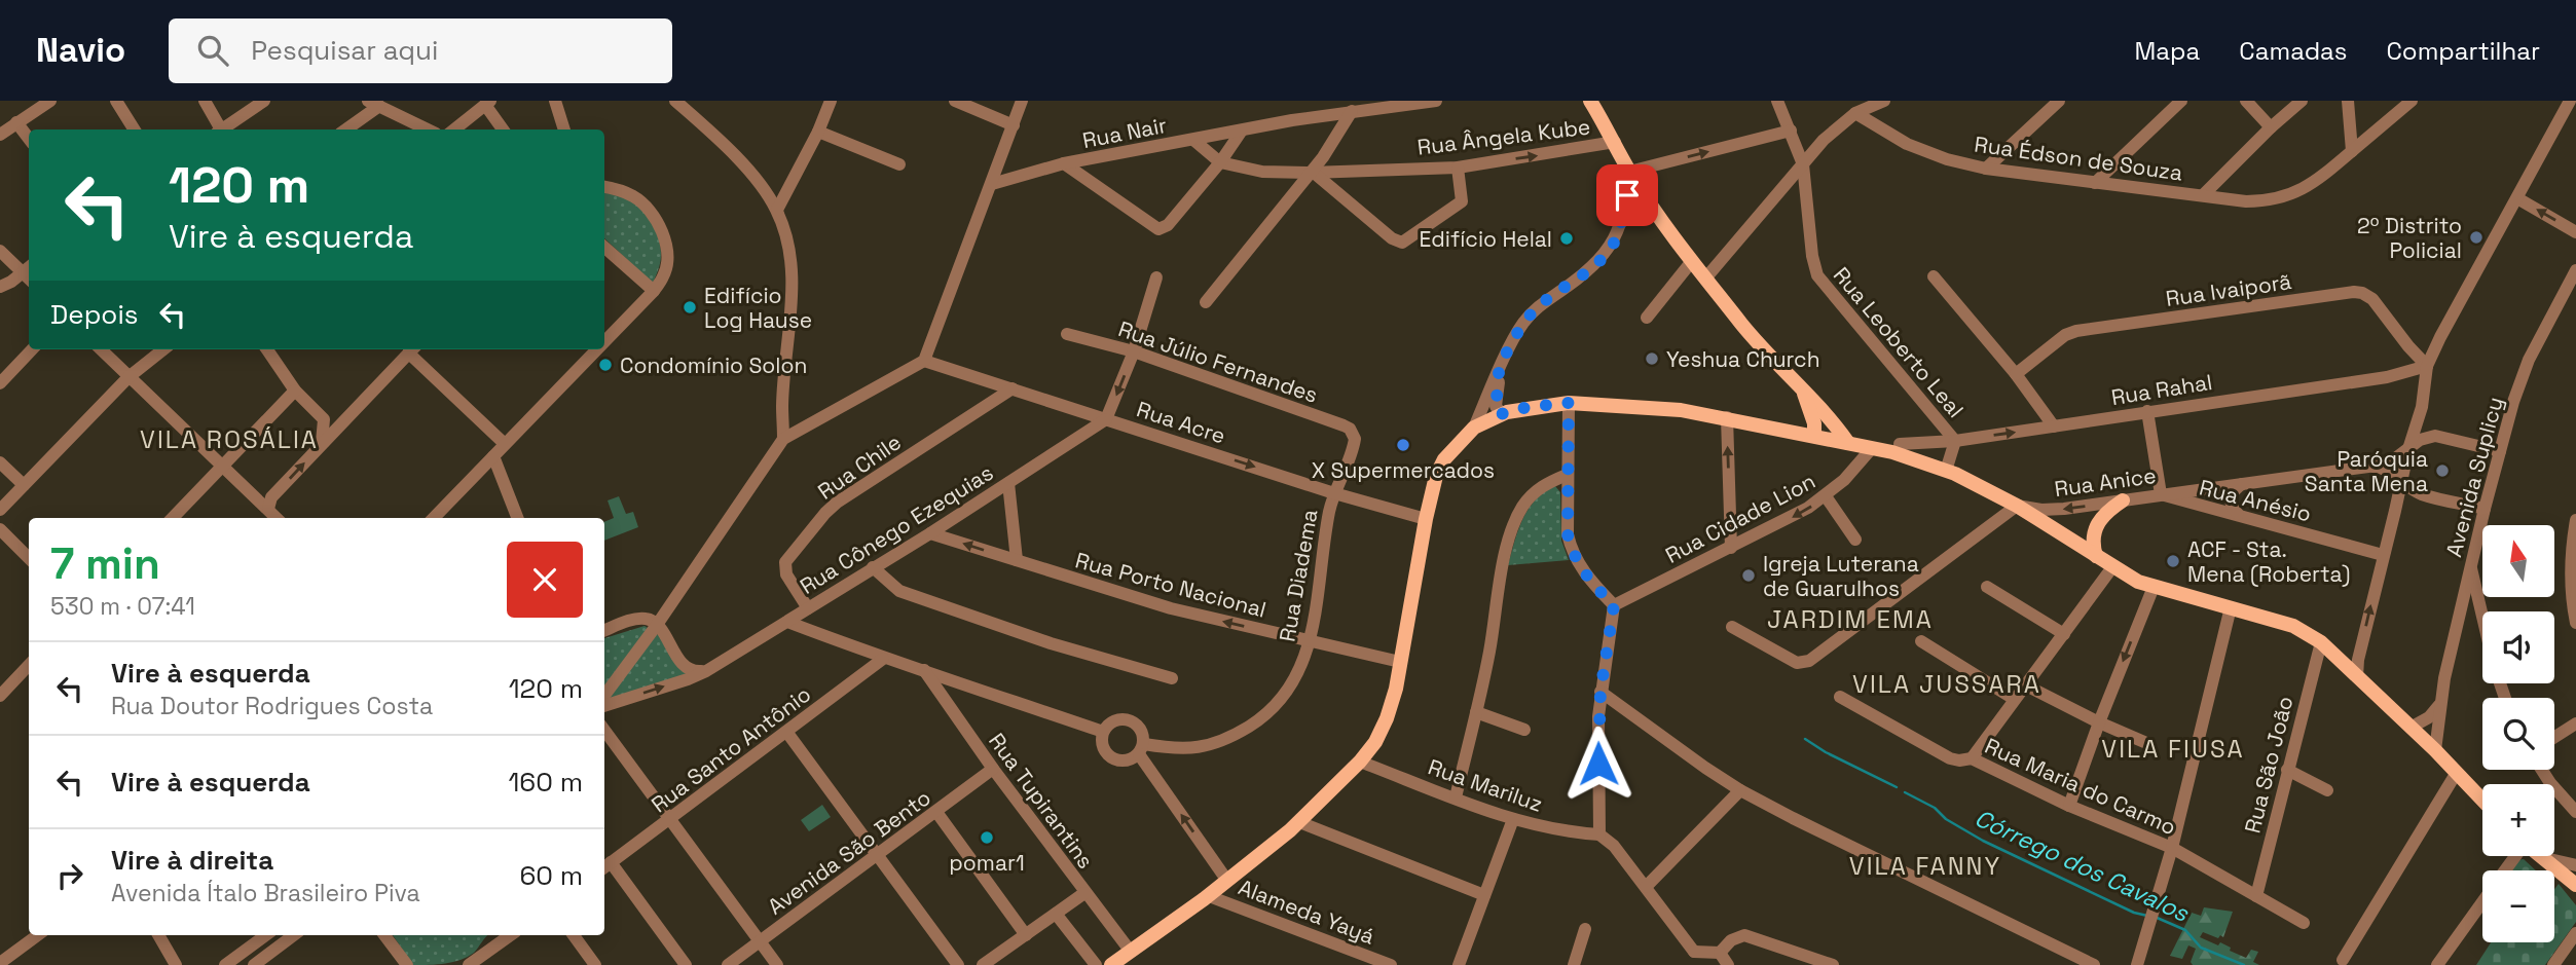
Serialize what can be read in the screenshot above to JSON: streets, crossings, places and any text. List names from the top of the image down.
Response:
{
  "streets": {
    "street": [
      "Rua Nair",
      "Rua Ângela Kube",
      "Rua Édson de Souza",
      "Rua Ivaiporã",
      "Rua Leoberto Leal",
      "Rua Júlio Fernandes",
      "Rua Rahal",
      "Rua Acre",
      "Rua Chile",
      "Avenida Suplicy",
      "Rua Anice",
      "Rua Anésio",
      "Rua Cidade Lion",
      "Rua Cônego Ezequias",
      "Rua Diadema",
      "Rua Porto Nacional",
      "Rua Santo Antônio",
      "Rua São João",
      "Rua Mariluz",
      "Rua Maria do Carmo",
      "Rua Tupirantins",
      "Avenida São Bento",
      "Alameda Yayá"
    ]
  },
  "crossings": [
    ["Rua Ivaiporã", "Rua Rahal"],
    ["Rua Leoberto Leal", "Rua Rahal"],
    ["Rua Júlio Fernandes", "Rua Diadema"],
    ["Rua Acre", "Rua Chile"],
    ["Rua Acre", "Rua Cônego Ezequias"],
    ["Rua Acre", "Rua Diadema"],
    ["Rua Chile", "Rua Cônego Ezequias"],
    ["Rua Anice", "Rua Anésio"],
    ["Rua Cônego Ezequias", "Rua Porto Nacional"],
    ["Rua Diadema", "Rua Porto Nacional"],
    ["Rua São João", "Rua Maria do Carmo"],
    ["Rua Tupirantins", "Avenida São Bento"]
  ],
  "one_way": ["Rua Ângela Kube", "Rua Acre", "Rua Cidade Lion"],
  "districts": [
    "VILA ROSÁLIA",
    "JARDIM EMA",
    "VILA JUSSARA",
    "VILA FIUSA",
    "VILA FANNY"
  ],
  "water": ["Córrego dos Cavalos"],
  "places": [
    "2º Distrito Policial",
    "Edifício Helal",
    "Edifício Log Hause",
    "Yeshua Church",
    "Condomínio Solon",
    "X Supermercados",
    "Paróquia Santa Mena",
    "ACF - Sta. Mena (Roberta)",
    "Igreja Luterana de Guarulhos",
    "pomar1"
  ],
  "north": "top",
  "page": {
    "header": "Navio",
    "search": "Pesquisar aqui",
    "nav": ["Mapa", "Camadas", "Compartilhar"],
    "turn": ["120 m", "Vire à esquerda"],
    "then": "Depois",
    "heading": ["7 min", "530 m · 07:41"],
    "map_buttons": ["+", "−"],
    "list": [
      {
        "name": "Vire à esquerda",
        "note": "Rua Doutor Rodrigues Costa",
        "value": "120 m"
      },
      {
        "name": "Vire à esquerda",
        "value": "160 m"
      },
      {
        "name": "Vire à direita",
        "note": "Avenida Ítalo Brasileiro Piva",
        "value": "60 m"
      }
    ]
  }
}
